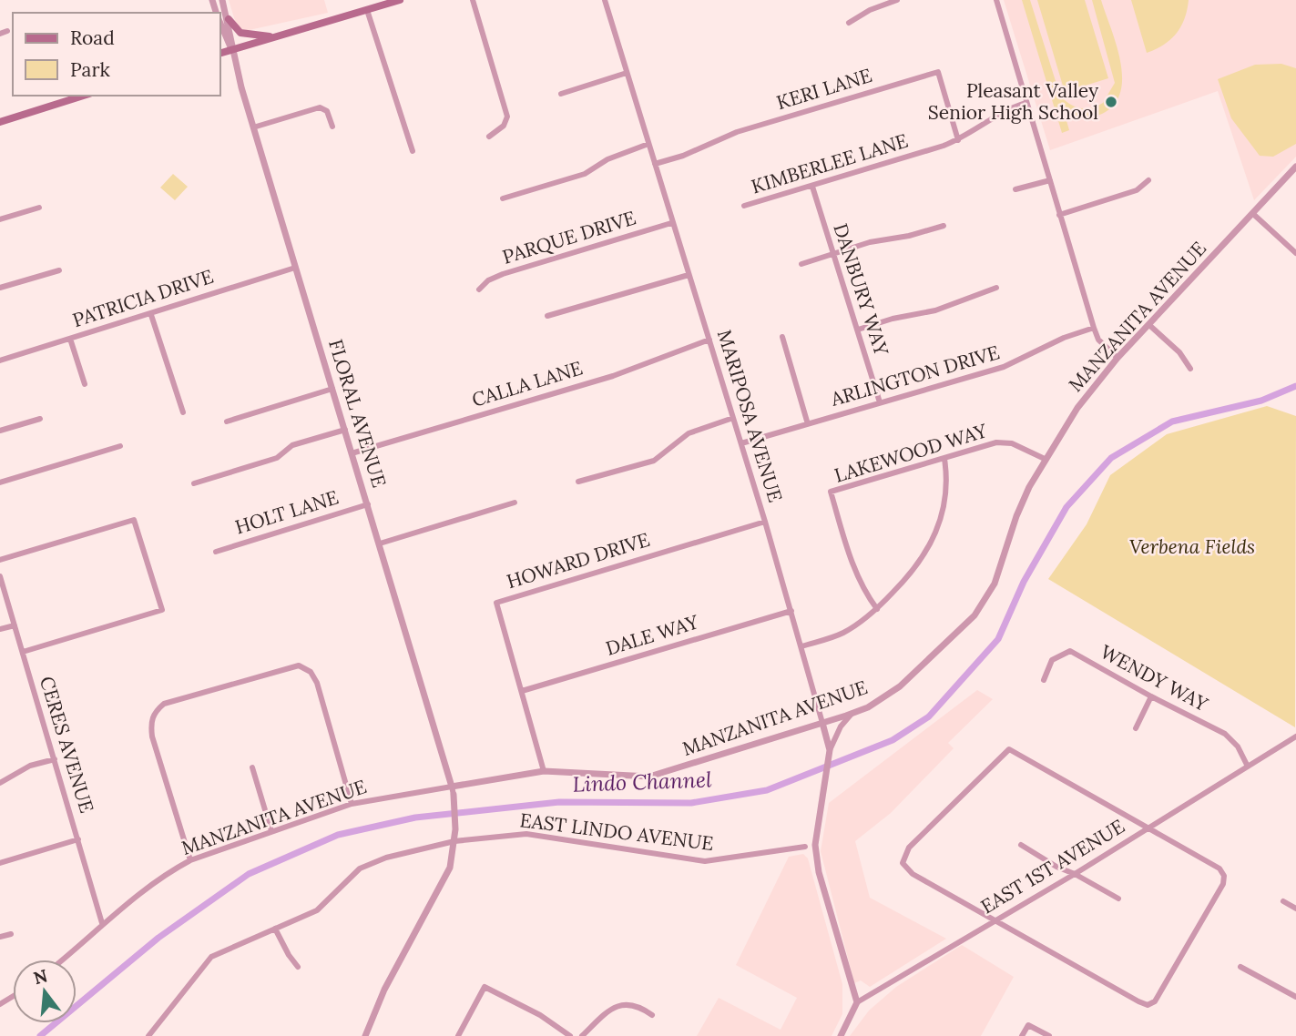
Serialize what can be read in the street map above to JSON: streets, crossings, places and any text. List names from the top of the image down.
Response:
{
  "streets": {
    "street": [
      "KERI LANE",
      "KIMBERLEE LANE",
      "PARQUE DRIVE",
      "DANBURY WAY",
      "PATRICIA DRIVE",
      "MANZANITA AVENUE",
      "ARLINGTON DRIVE",
      "CALLA LANE",
      "FLORAL AVENUE",
      "MARIPOSA AVENUE",
      "LAKEWOOD WAY",
      "HOLT LANE",
      "HOWARD DRIVE",
      "DALE WAY",
      "WENDY WAY",
      "CERES AVENUE",
      "EAST LINDO AVENUE",
      "EAST 1ST AVENUE"
    ]
  },
  "crossings": [
    ["KERI LANE", "KIMBERLEE LANE"],
    ["KERI LANE", "MARIPOSA AVENUE"],
    ["KIMBERLEE LANE", "DANBURY WAY"],
    ["PARQUE DRIVE", "MARIPOSA AVENUE"],
    ["DANBURY WAY", "ARLINGTON DRIVE"],
    ["PATRICIA DRIVE", "FLORAL AVENUE"],
    ["MANZANITA AVENUE", "FLORAL AVENUE"],
    ["MANZANITA AVENUE", "MARIPOSA AVENUE"],
    ["MANZANITA AVENUE", "LAKEWOOD WAY"],
    ["MANZANITA AVENUE", "HOWARD DRIVE"],
    ["MANZANITA AVENUE", "CERES AVENUE"],
    ["ARLINGTON DRIVE", "MARIPOSA AVENUE"],
    ["CALLA LANE", "FLORAL AVENUE"],
    ["CALLA LANE", "MARIPOSA AVENUE"],
    ["FLORAL AVENUE", "HOLT LANE"],
    ["MARIPOSA AVENUE", "HOWARD DRIVE"],
    ["MARIPOSA AVENUE", "DALE WAY"],
    ["MARIPOSA AVENUE", "EAST 1ST AVENUE"],
    ["HOWARD DRIVE", "DALE WAY"],
    ["WENDY WAY", "EAST 1ST AVENUE"]
  ],
  "water": ["Lindo Channel"],
  "parks": ["Verbena Fields"],
  "places": ["Pleasant Valley Senior High School"],
  "legend": ["Road", "Park"],
  "north": "top"
}
